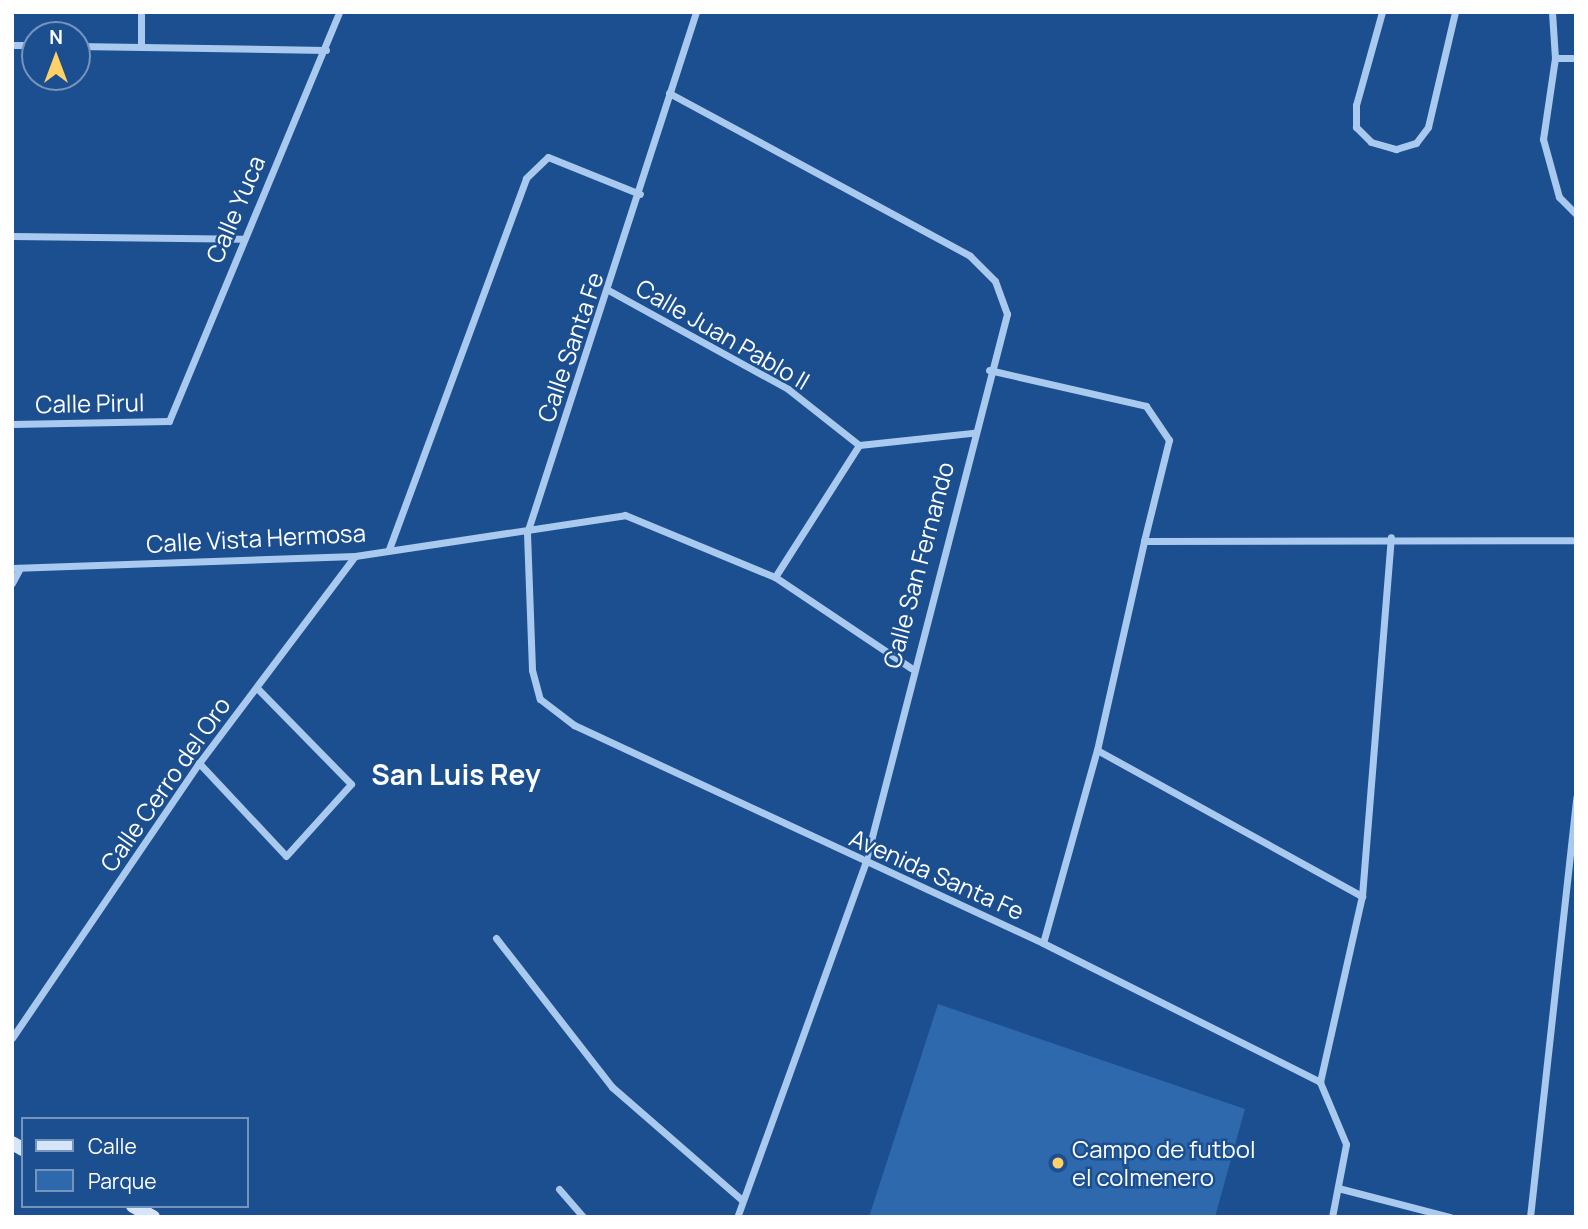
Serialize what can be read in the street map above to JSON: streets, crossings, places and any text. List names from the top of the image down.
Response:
{
  "streets": {
    "street": [
      "Calle Yuca",
      "Calle Juan Pablo II",
      "Calle Santa Fe",
      "Calle Pirul",
      "Calle Vista Hermosa",
      "Calle San Fernando",
      "Calle Cerro del Oro",
      "Avenida Santa Fe"
    ]
  },
  "crossings": [
    ["Calle Yuca", "Calle Pirul"],
    ["Calle Juan Pablo II", "Calle Santa Fe"],
    ["Calle Santa Fe", "Calle Vista Hermosa"],
    ["Calle Santa Fe", "Calle San Fernando"],
    ["Calle Santa Fe", "Avenida Santa Fe"],
    ["Calle Vista Hermosa", "Calle Cerro del Oro"],
    ["Calle San Fernando", "Avenida Santa Fe"]
  ],
  "districts": ["San Luis Rey"],
  "places": ["Campo de futbol el colmenero"],
  "legend": ["Calle", "Parque"],
  "north": "top"
}
